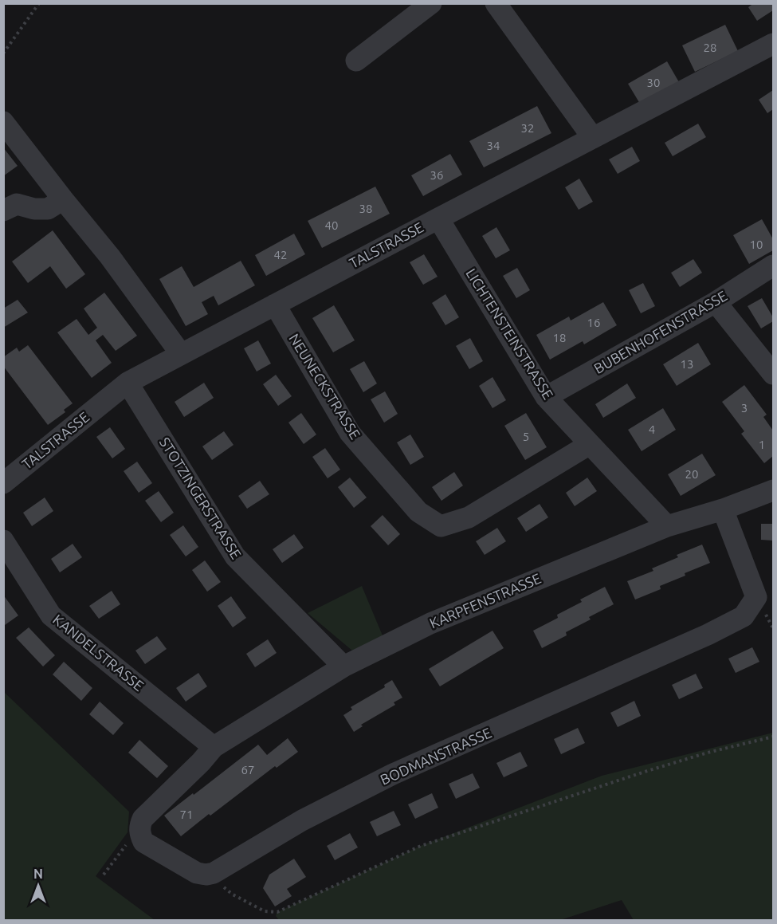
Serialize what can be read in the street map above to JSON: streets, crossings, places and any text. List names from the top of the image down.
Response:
{
  "streets": {
    "street": [
      "TALSTRASSE",
      "BUBENHOFENSTRASSE",
      "LICHTENSTEINSTRASSE",
      "NEUNECKSTRASSE",
      "STOTZINGERSTRASSE",
      "KARPFENSTRASSE",
      "KANDELSTRASSE",
      "BODMANSTRASSE"
    ]
  },
  "crossings": [
    ["TALSTRASSE", "LICHTENSTEINSTRASSE"],
    ["TALSTRASSE", "NEUNECKSTRASSE"],
    ["TALSTRASSE", "STOTZINGERSTRASSE"],
    ["BUBENHOFENSTRASSE", "LICHTENSTEINSTRASSE"],
    ["LICHTENSTEINSTRASSE", "NEUNECKSTRASSE"],
    ["LICHTENSTEINSTRASSE", "KARPFENSTRASSE"],
    ["STOTZINGERSTRASSE", "KARPFENSTRASSE"],
    ["KARPFENSTRASSE", "KANDELSTRASSE"],
    ["KARPFENSTRASSE", "BODMANSTRASSE"]
  ],
  "house_numbers": [
    "28",
    "30",
    "32",
    "34",
    "36",
    "38",
    "40",
    "10",
    "42",
    "16",
    "18",
    "13",
    "3",
    "4",
    "5",
    "1",
    "20",
    "67",
    "71"
  ],
  "north": "top"
}
